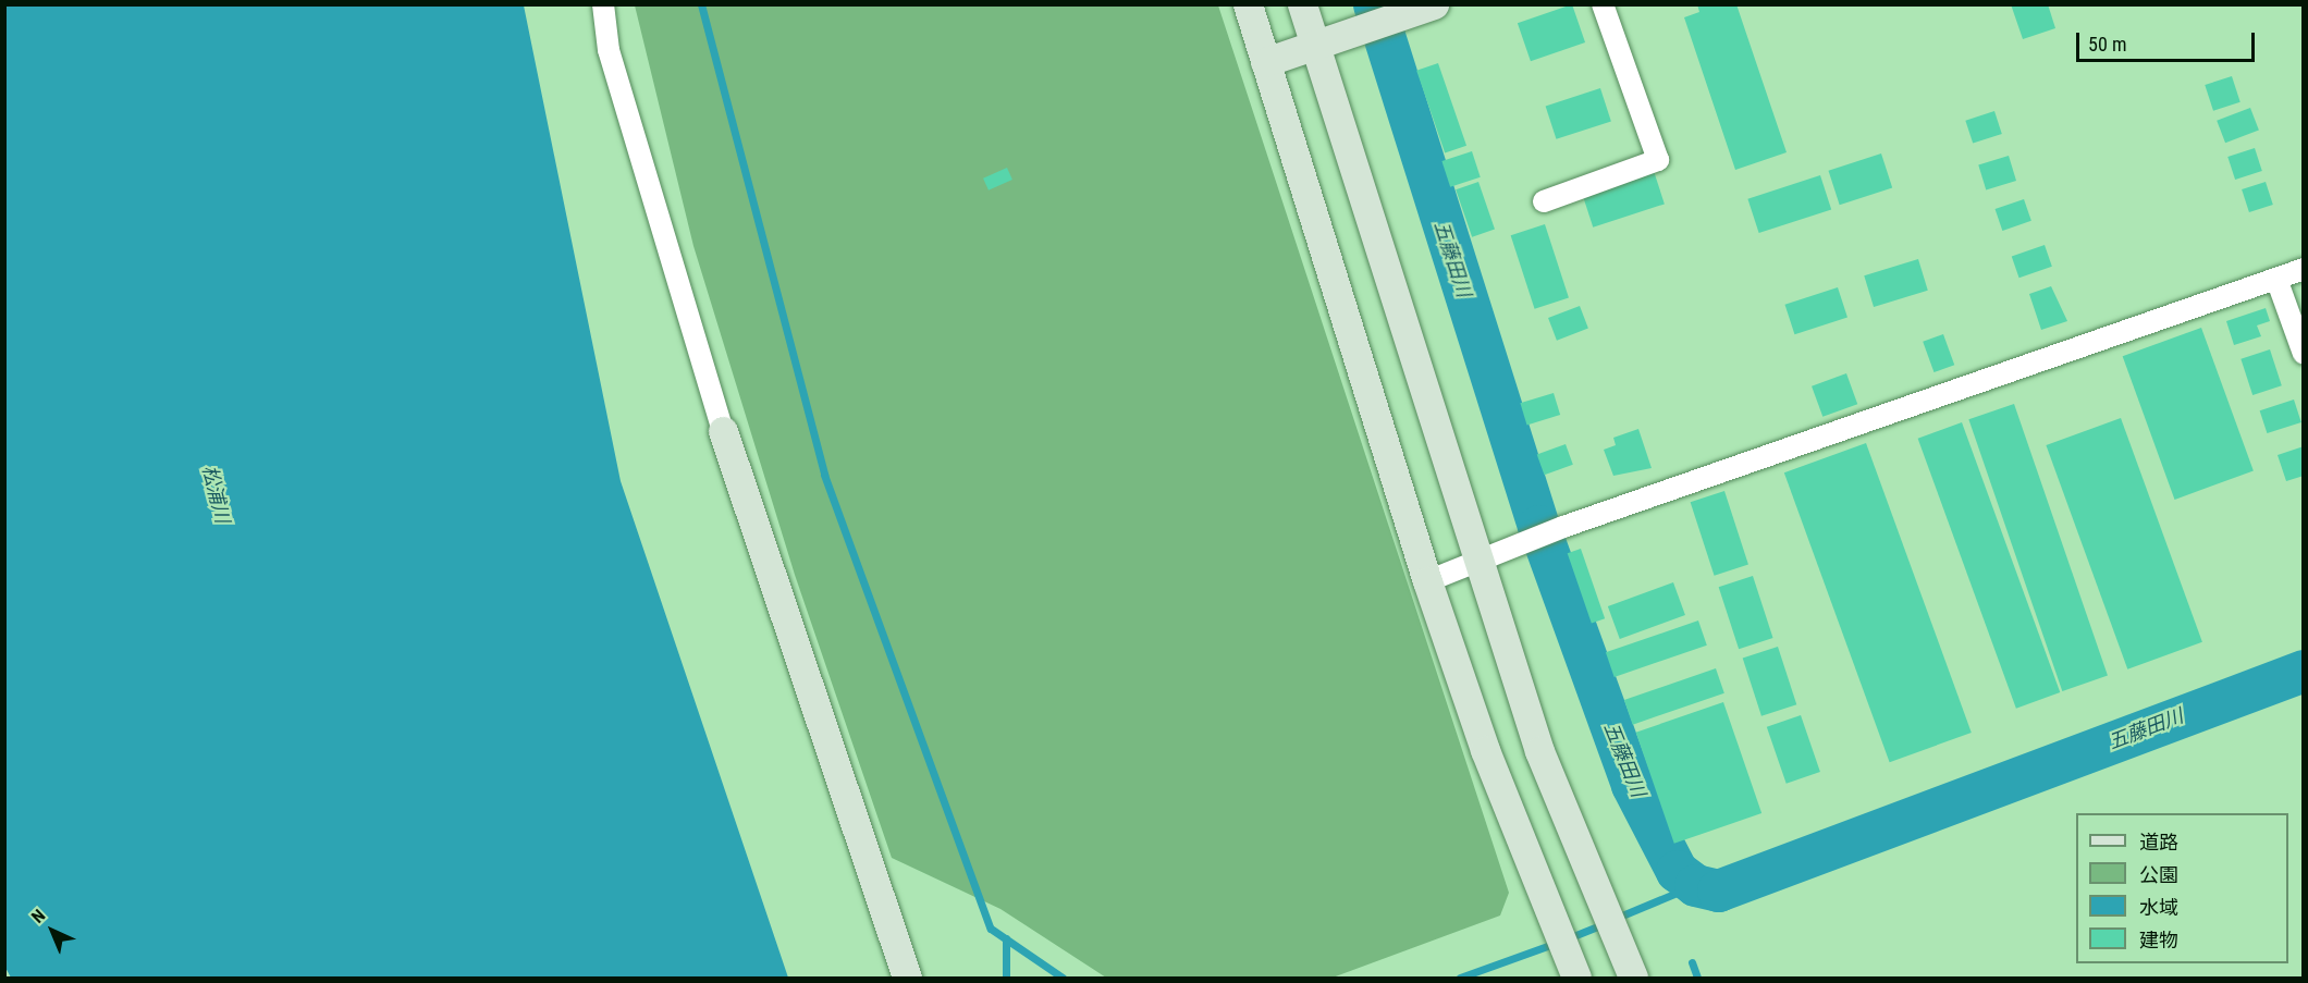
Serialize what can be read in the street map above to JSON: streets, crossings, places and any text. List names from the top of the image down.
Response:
{
  "water": ["五藤田川", "松浦川"],
  "legend": [
    "道路",
    "公園",
    "水域",
    "建物"
  ],
  "scale_bar": "50 m",
  "north": "top left"
}
